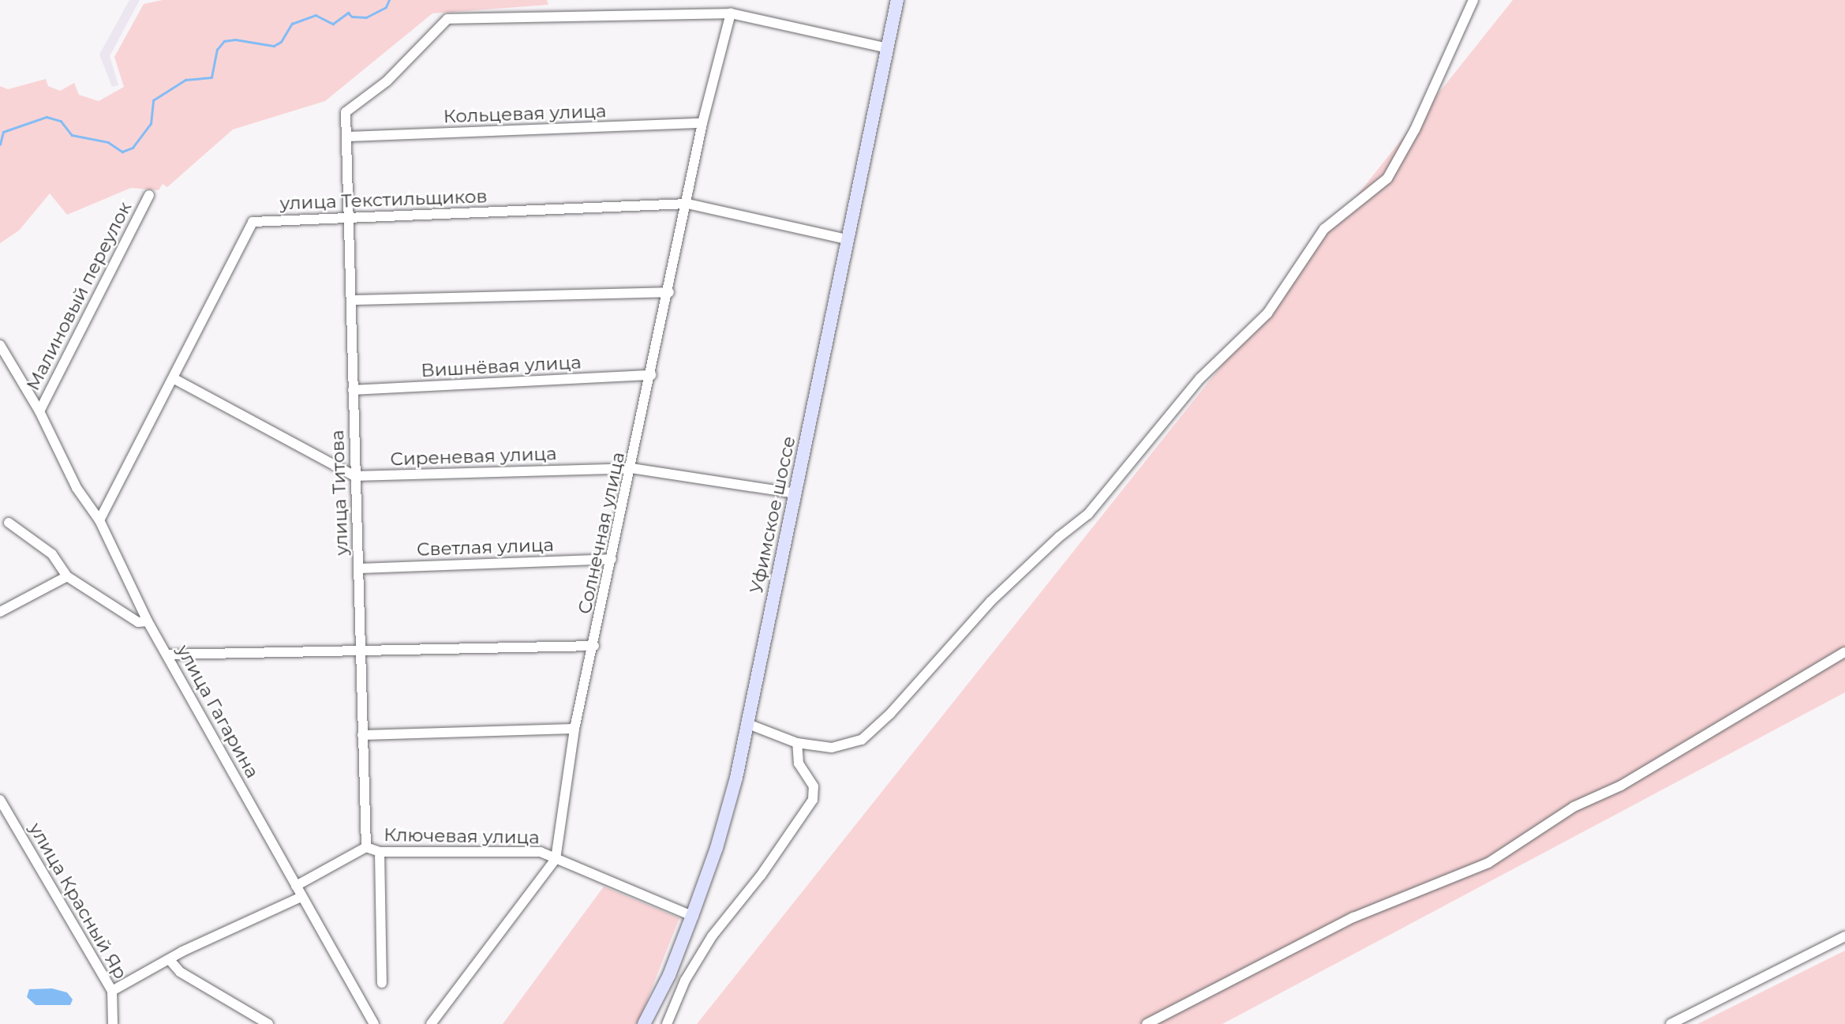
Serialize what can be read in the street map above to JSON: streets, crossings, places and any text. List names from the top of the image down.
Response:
{
  "streets": {
    "main road": ["Уфимское шоссе"],
    "street": [
      "Кольцевая улица",
      "улица Текстильщиков",
      "Малиновый переулок",
      "Вишнёвая улица",
      "Сиреневая улица",
      "улица Титова",
      "Солнечная улица",
      "Светлая улица",
      "улица Гагарина",
      "Ключевая улица",
      "улица Красный Яр"
    ]
  },
  "crossings": [
    ["Кольцевая улица", "улица Титова"],
    ["Кольцевая улица", "Солнечная улица"],
    ["улица Текстильщиков", "Сиреневая улица"],
    ["улица Текстильщиков", "улица Титова"],
    ["улица Текстильщиков", "Уфимское шоссе"],
    ["улица Текстильщиков", "Солнечная улица"],
    ["улица Текстильщиков", "улица Гагарина"],
    ["Малиновый переулок", "улица Гагарина"],
    ["Вишнёвая улица", "улица Титова"],
    ["Вишнёвая улица", "Солнечная улица"],
    ["Сиреневая улица", "улица Титова"],
    ["Сиреневая улица", "Уфимское шоссе"],
    ["Сиреневая улица", "Солнечная улица"],
    ["улица Титова", "Солнечная улица"],
    ["улица Титова", "Светлая улица"],
    ["улица Титова", "Ключевая улица"],
    ["Уфимское шоссе", "Ключевая улица"],
    ["Солнечная улица", "Светлая улица"],
    ["Солнечная улица", "Ключевая улица"],
    ["улица Гагарина", "Ключевая улица"]
  ]
}
